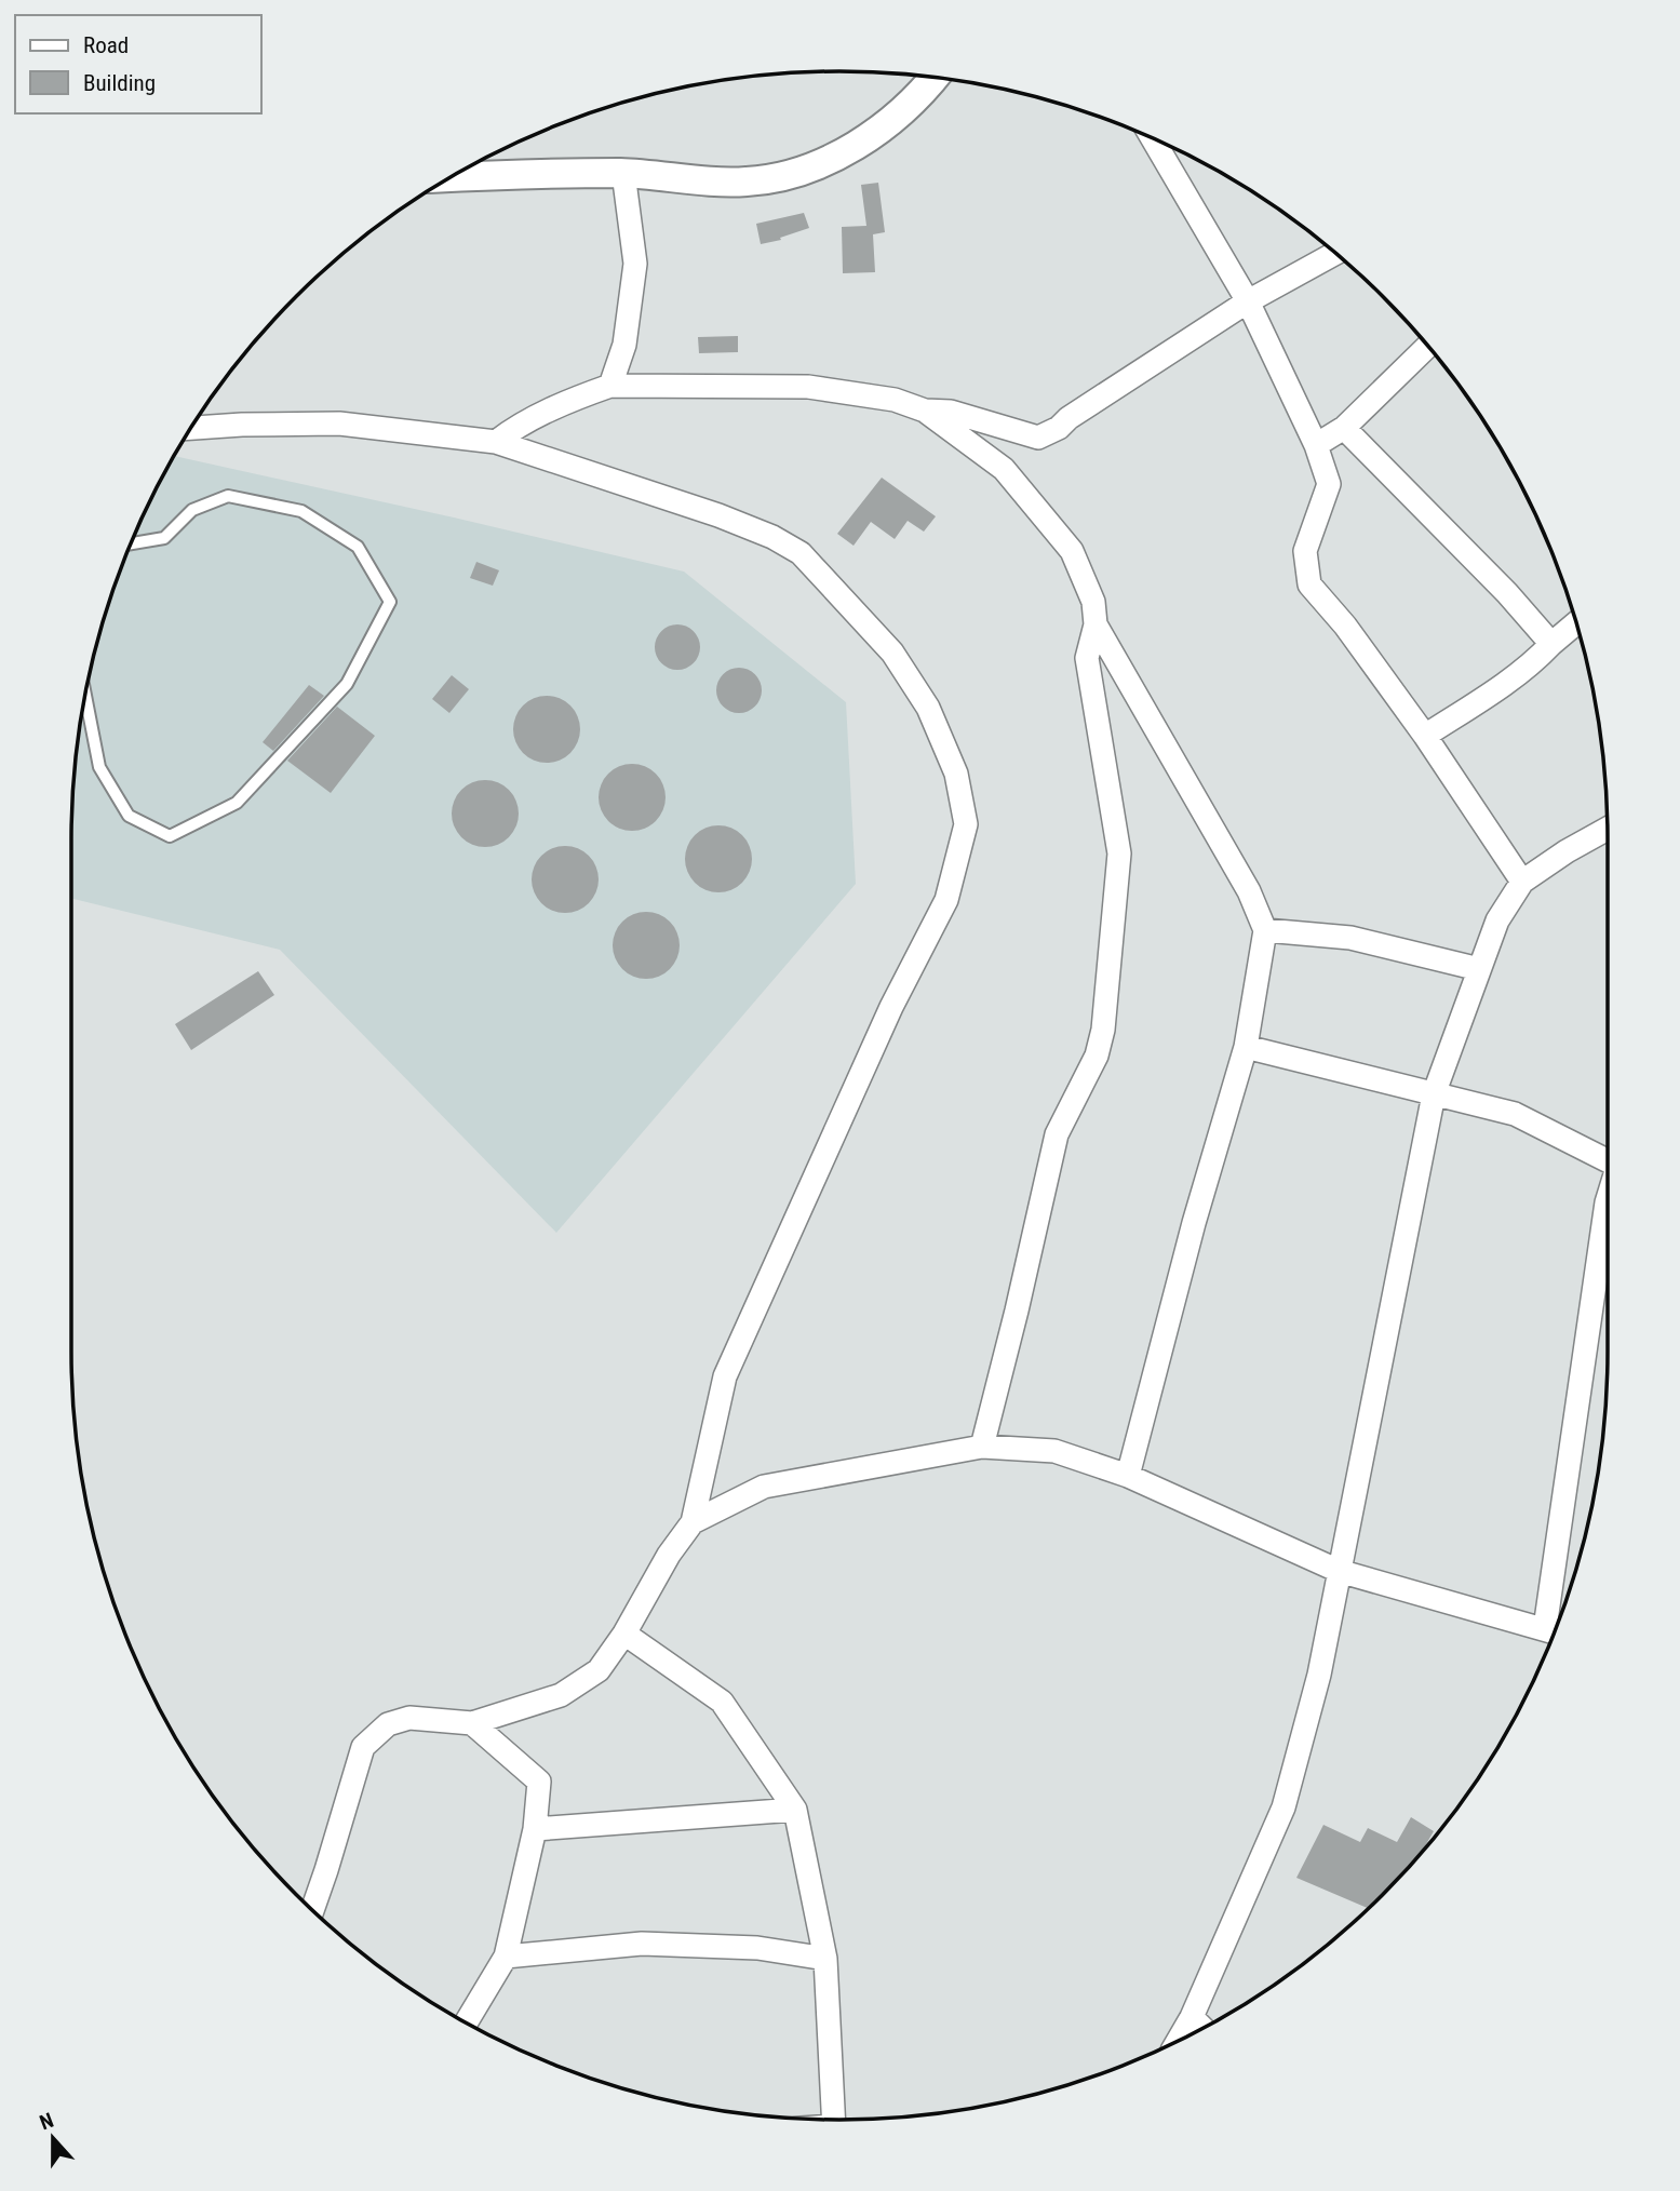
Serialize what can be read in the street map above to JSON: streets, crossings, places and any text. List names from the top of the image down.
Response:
{
  "legend": ["Road", "Building"],
  "north": "top"
}
